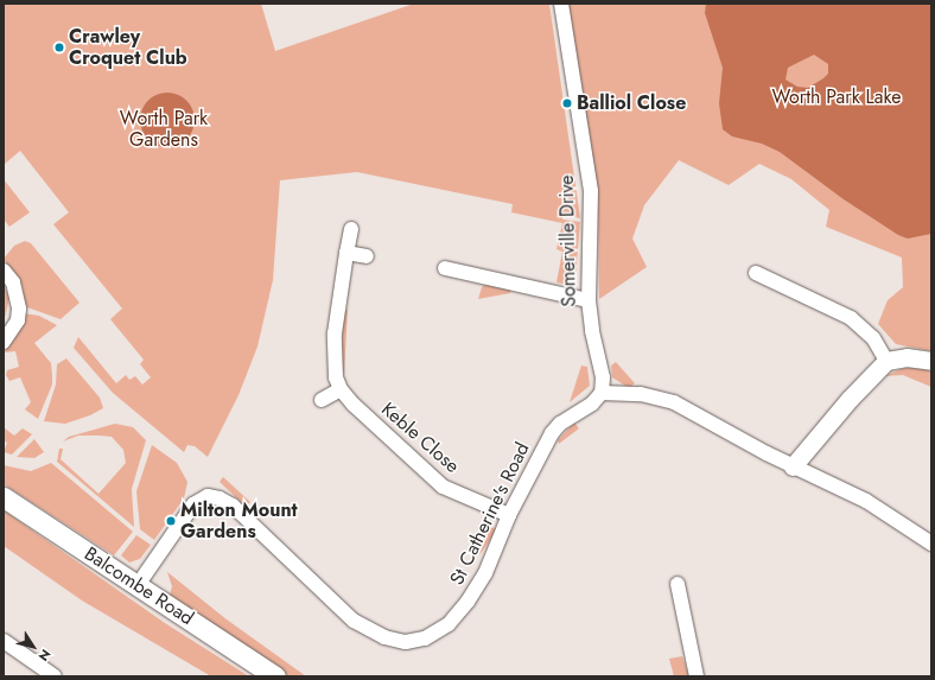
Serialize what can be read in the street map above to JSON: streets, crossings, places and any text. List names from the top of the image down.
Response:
{
  "streets": {
    "main road": ["Balcombe Road"],
    "street": ["Somerville Drive", "Keble Close", "St Catherine's Road"]
  },
  "crossings": [
    ["Somerville Drive", "St Catherine's Road"],
    ["Keble Close", "St Catherine's Road"],
    ["St Catherine's Road", "Balcombe Road"]
  ],
  "parks": ["Worth Park Lake", "Worth Park Gardens"],
  "places": ["Crawley Croquet Club", "Balliol Close", "Milton Mount Gardens"],
  "north": "bottom right"
}
